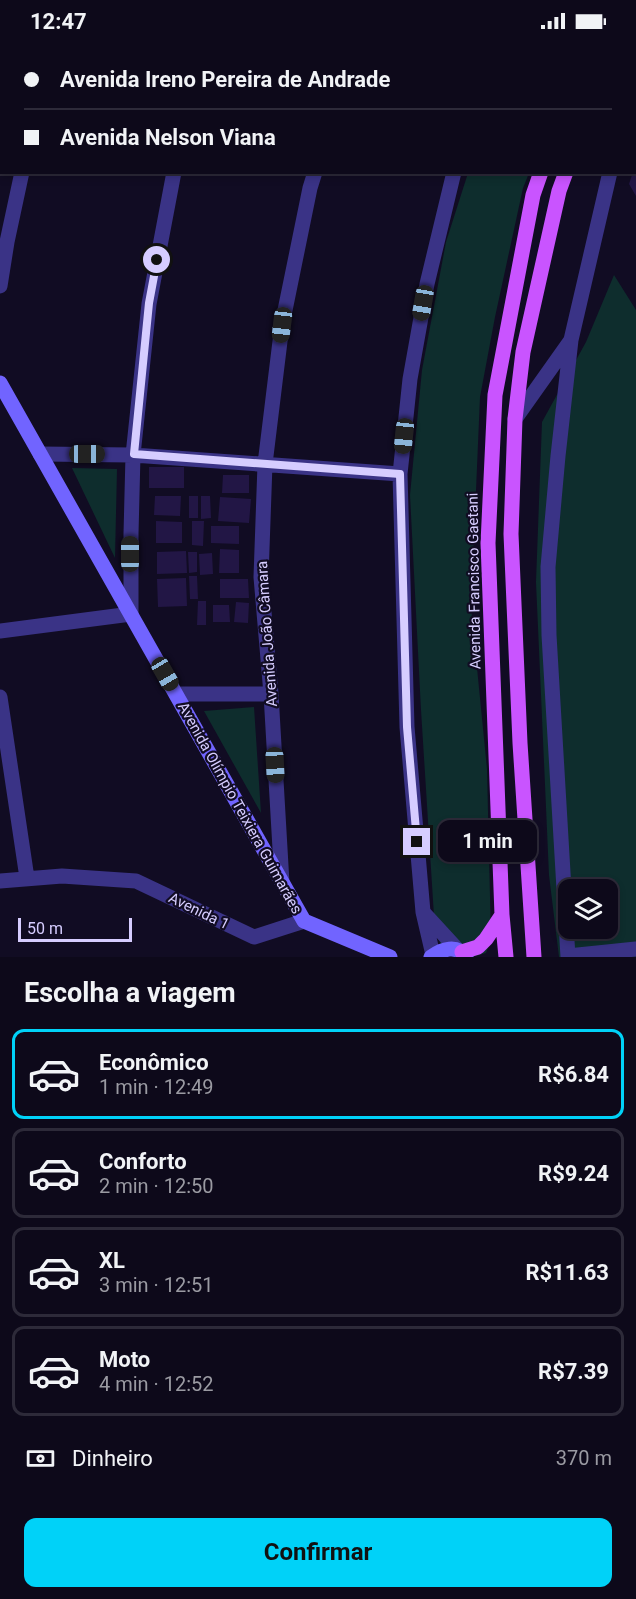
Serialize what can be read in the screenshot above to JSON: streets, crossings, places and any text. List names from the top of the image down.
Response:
{
  "streets": {
    "main road": ["Avenida Francisco Gaetani"],
    "street": ["Avenida João Câmara", "Avenida Olímpio Teixiera Guimarães", "Avenida 1"]
  },
  "crossings": [
    ["Avenida João Câmara", "Avenida Olímpio Teixiera Guimarães"],
    ["Avenida Olímpio Teixiera Guimarães", "Avenida 1"]
  ],
  "scale_bar": "50 m",
  "page": {
    "status": "12:47",
    "banner": ["Avenida Ireno Pereira de Andrade", "Avenida Nelson Viana"],
    "bubble": "1 min",
    "scale": "50 m",
    "heading": "Escolha a viagem",
    "list": [
      {
        "name": "Econômico",
        "note": "1 min · 12:49",
        "value": "R$6.84"
      },
      {
        "name": "Conforto",
        "note": "2 min · 12:50",
        "value": "R$9.24"
      },
      {
        "name": "XL",
        "note": "3 min · 12:51",
        "value": "R$11.63"
      },
      {
        "name": "Moto",
        "note": "4 min · 12:52",
        "value": "R$7.39"
      }
    ],
    "pay": ["Dinheiro", "370 m"],
    "buttons": "Confirmar"
  }
}
